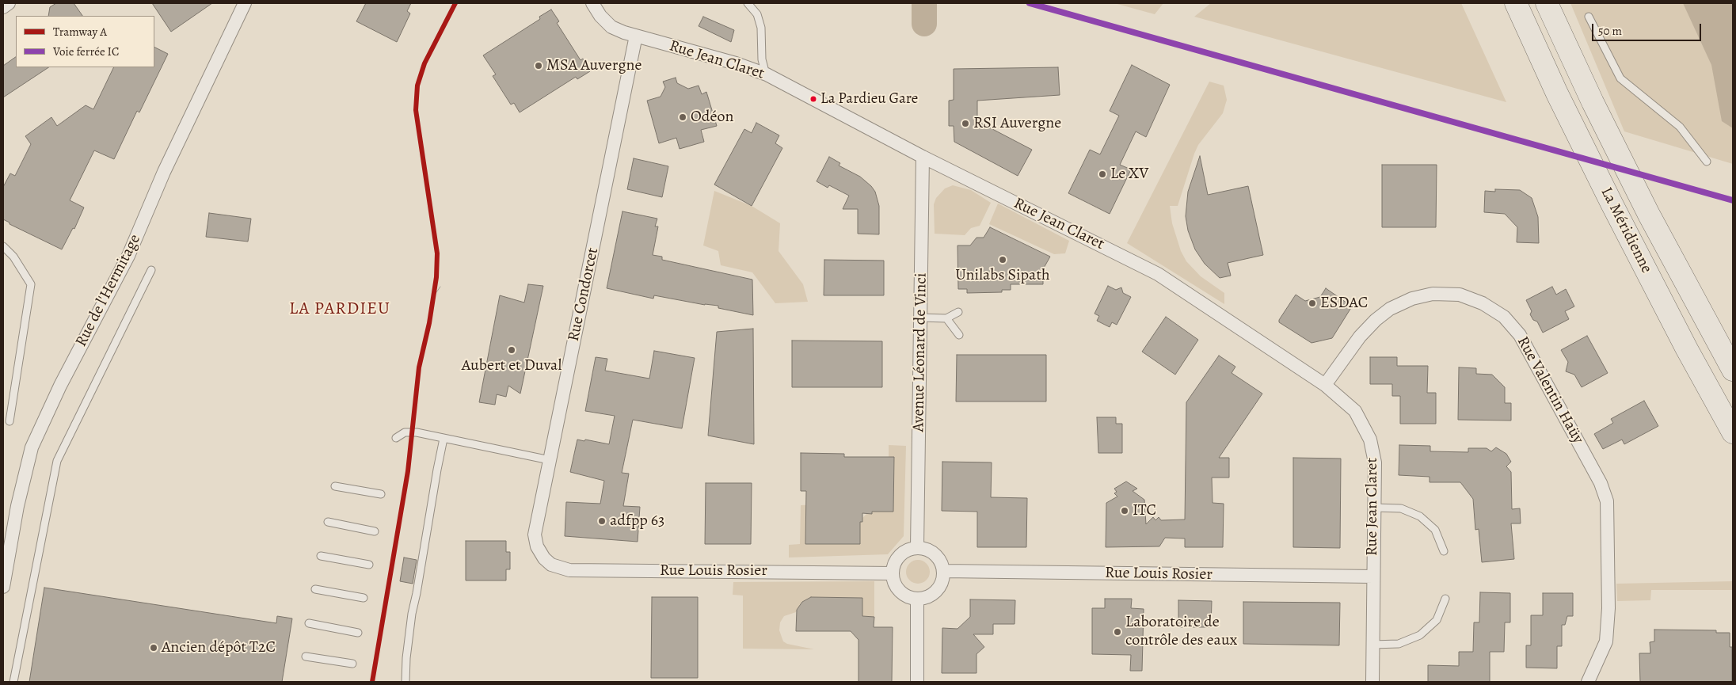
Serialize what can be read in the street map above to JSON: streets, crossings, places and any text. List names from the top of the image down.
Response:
{
  "streets": {
    "highway": ["La Méridienne"],
    "street": [
      "Rue Jean Claret",
      "Rue de l'Hermitage",
      "Rue Condorcet",
      "Avenue Léonard de Vinci",
      "Rue Valentin Haüy",
      "Rue Louis Rosier"
    ]
  },
  "crossings": [
    ["Rue Jean Claret", "Rue Condorcet"],
    ["Rue Jean Claret", "Avenue Léonard de Vinci"],
    ["Rue Jean Claret", "Rue Valentin Haüy"],
    ["Rue Jean Claret", "Rue Louis Rosier"],
    ["Rue Condorcet", "Rue Louis Rosier"],
    ["Avenue Léonard de Vinci", "Rue Louis Rosier"]
  ],
  "districts": ["LA PARDIEU"],
  "places": [
    "MSA Auvergne",
    "La Pardieu Gare",
    "Odéon",
    "RSI Auvergne",
    "Le XV",
    "Unilabs Sipath",
    "ESDAC",
    "Aubert et Duval",
    "ITC",
    "adfpp 63",
    "Laboratoire de contrôle des eaux",
    "Ancien dépôt T2C"
  ],
  "lines": ["tram line A", "rail line IC"],
  "legend": ["Tramway A", "Voie ferrée IC"],
  "scale_bar": "50 m"
}
